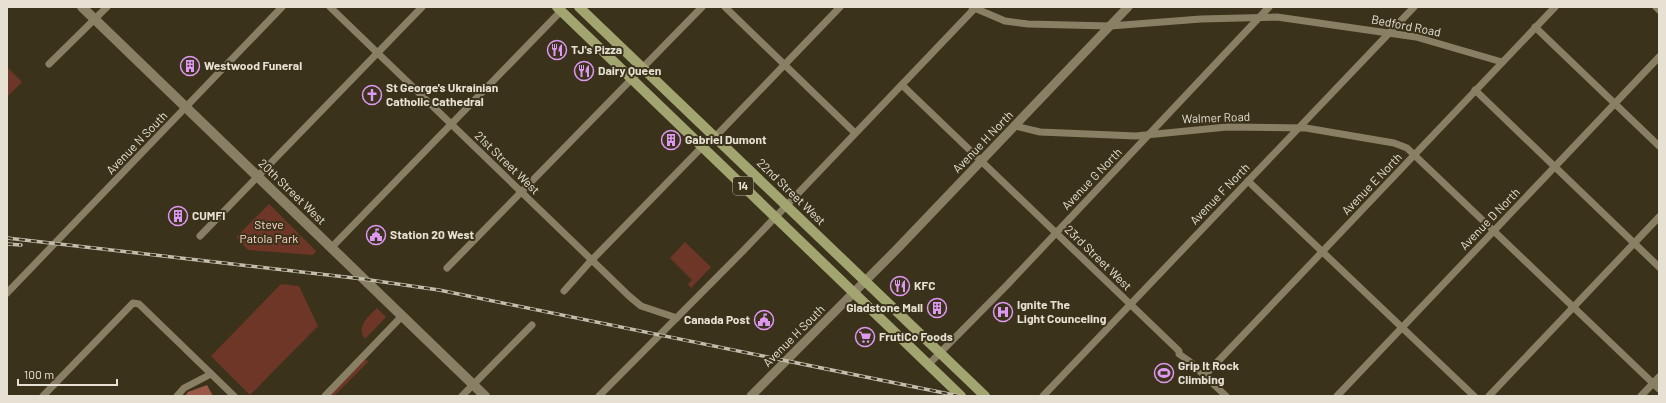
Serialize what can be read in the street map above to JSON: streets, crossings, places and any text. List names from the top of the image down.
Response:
{
  "streets": {
    "main road": ["14", "20th Street West", "22nd Street West"],
    "street": [
      "Bedford Road",
      "Walmer Road",
      "Avenue H North",
      "Avenue N South",
      "21st Street West",
      "Avenue G North",
      "Avenue E North",
      "Avenue F North",
      "Avenue D North",
      "23rd Street West",
      "Avenue H South"
    ]
  },
  "crossings": [
    ["Bedford Road", "Avenue H North"],
    ["Bedford Road", "Avenue G North"],
    ["Bedford Road", "Avenue E North"],
    ["Bedford Road", "Avenue F North"],
    ["Walmer Road", "Avenue H North"],
    ["Walmer Road", "Avenue G North"],
    ["Walmer Road", "Avenue E North"],
    ["Walmer Road", "Avenue F North"],
    ["Walmer Road", "Avenue D North"],
    ["Avenue H North", "14"],
    ["Avenue H North", "22nd Street West"],
    ["Avenue H North", "23rd Street West"],
    ["Avenue H North", "Avenue H South"],
    ["Avenue N South", "20th Street West"],
    ["Avenue G North", "14"],
    ["Avenue G North", "22nd Street West"],
    ["Avenue G North", "23rd Street West"],
    ["Avenue E North", "23rd Street West"],
    ["14", "Avenue H South"],
    ["Avenue F North", "23rd Street West"]
  ],
  "parks": ["Steve Patola Park"],
  "places": {
    "restaurant": ["TJ's Pizza", "Dairy Queen", "KFC"],
    "building": [
      "Westwood Funeral",
      "Gabriel Dumont",
      "CUMFI",
      "Gladstone Mall"
    ],
    "church": ["St George's Ukrainian Catholic Cathedral"],
    "public building": ["Station 20 West", "Canada Post"],
    "hospital": ["Ignite The Light Counceling"],
    "supermarket": ["FrutiCo Foods"],
    "sports": ["Grip It Rock Climbing"]
  },
  "scale_bar": "100 m"
}
